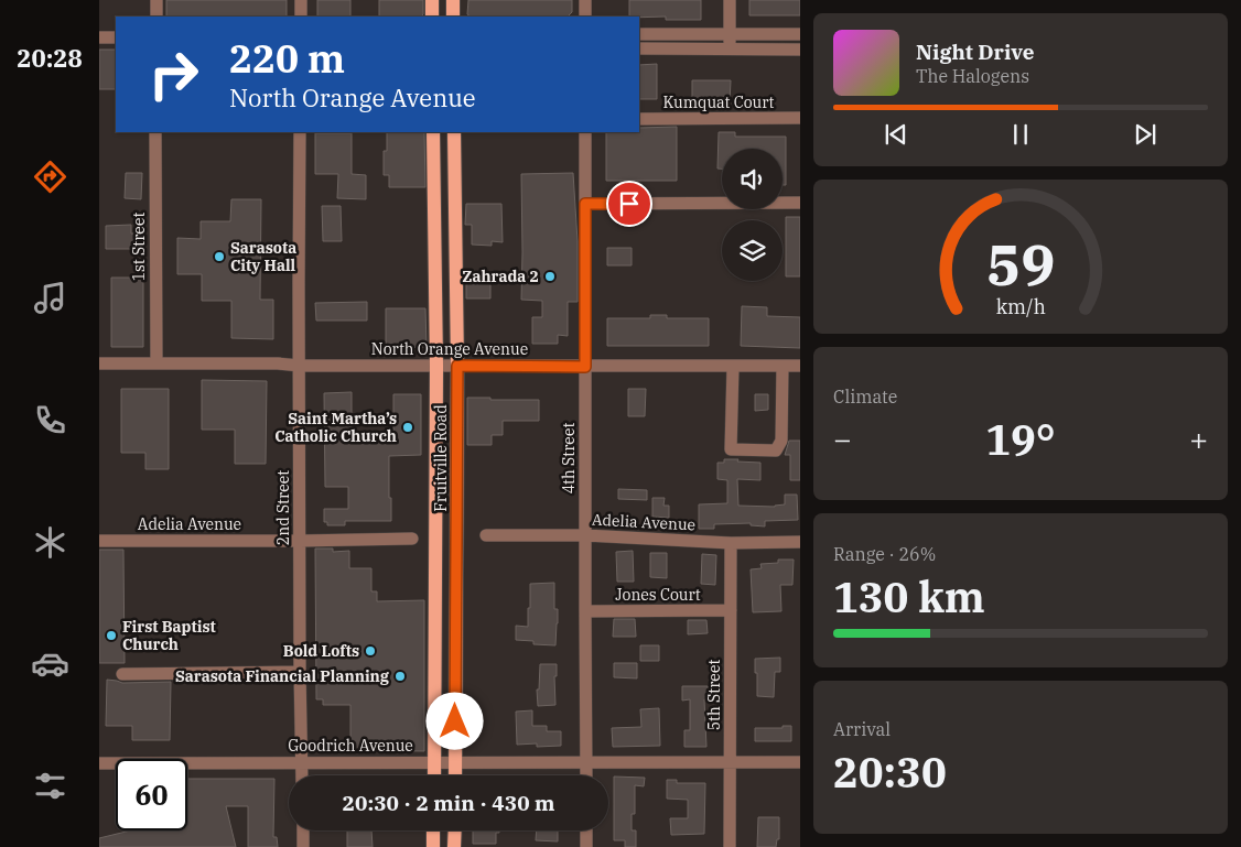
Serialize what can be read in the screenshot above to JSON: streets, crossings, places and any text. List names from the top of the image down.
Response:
{
  "streets": {
    "main road": ["Fruitville Road"],
    "street": [
      "Kumquat Court",
      "1st Street",
      "North Orange Avenue",
      "4th Street",
      "2nd Street",
      "Adelia Avenue",
      "Jones Court",
      "5th Street",
      "Goodrich Avenue"
    ]
  },
  "crossings": [
    ["1st Street", "North Orange Avenue"],
    ["North Orange Avenue", "Fruitville Road"],
    ["North Orange Avenue", "4th Street"],
    ["North Orange Avenue", "2nd Street"],
    ["Fruitville Road", "Goodrich Avenue"],
    ["4th Street", "Adelia Avenue"],
    ["4th Street", "Jones Court"],
    ["4th Street", "Goodrich Avenue"],
    ["2nd Street", "Adelia Avenue"],
    ["2nd Street", "Goodrich Avenue"],
    ["Adelia Avenue", "5th Street"],
    ["Jones Court", "5th Street"],
    ["5th Street", "Goodrich Avenue"]
  ],
  "places": [
    "Sarasota City Hall",
    "Zahrada 2",
    "Saint Martha’s Catholic Church",
    "First Baptist Church",
    "Bold Lofts",
    "Sarasota Financial Planning"
  ],
  "page": {
    "tabs": "20:28",
    "turn": ["220 m", "North Orange Avenue"],
    "song": ["Night Drive", "The Halogens"],
    "tile": [
      "Climate",
      ["Range · 26%", "130 km"],
      ["Arrival", "20:30"]
    ],
    "heat": ["−", "19°", "+"],
    "limit": "60",
    "trip": "20:30 · 2 min · 430 m",
    "gauge": ["59", "km/h"]
  }
}
